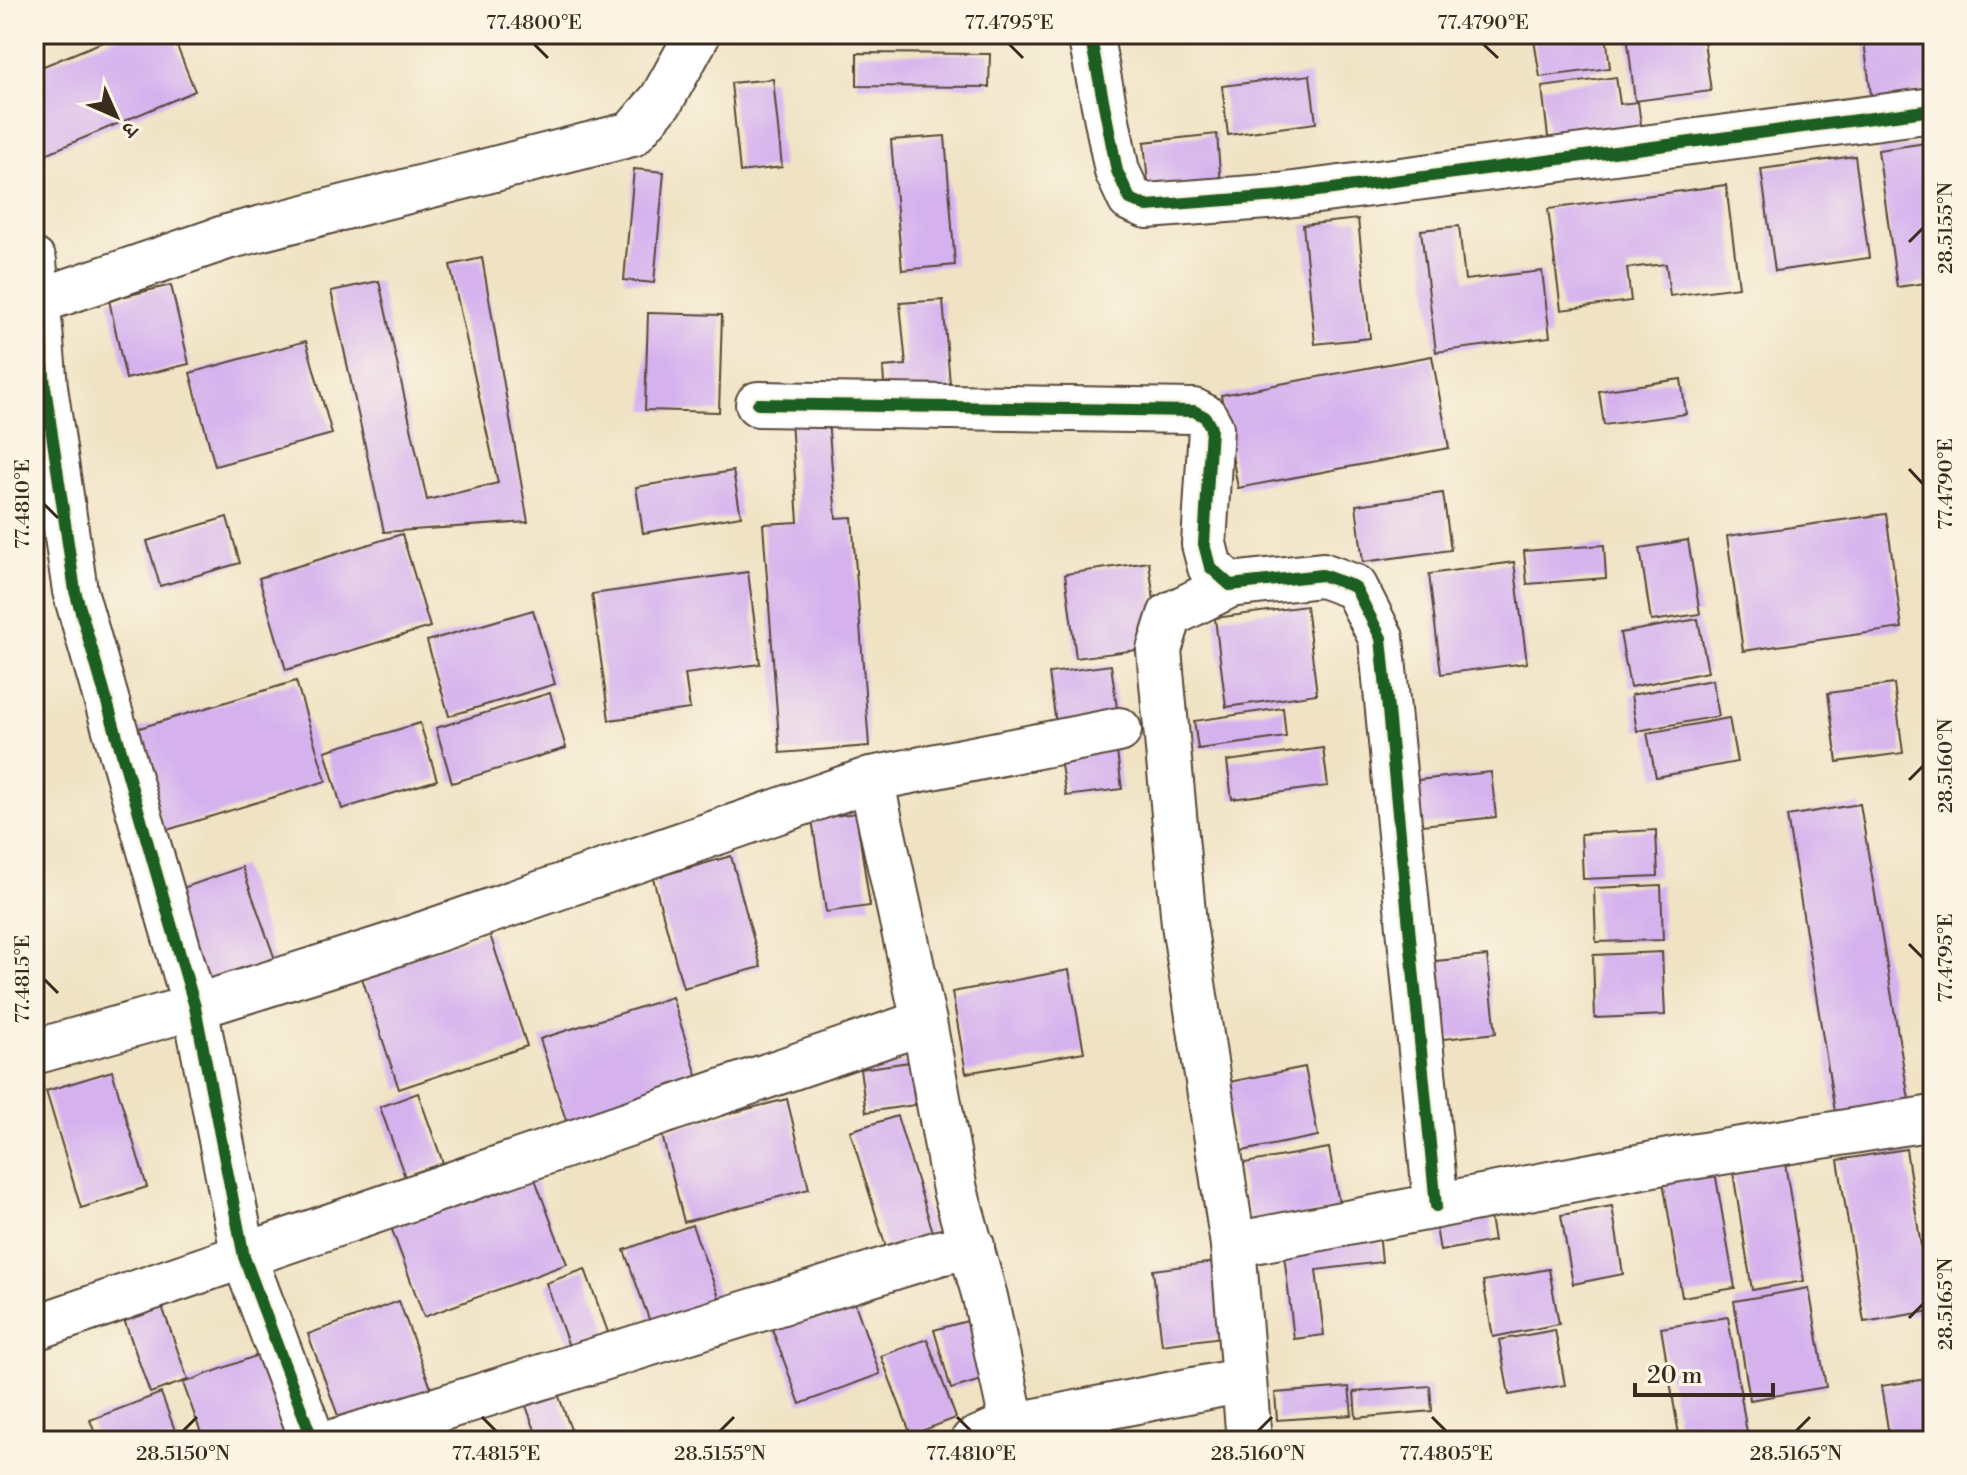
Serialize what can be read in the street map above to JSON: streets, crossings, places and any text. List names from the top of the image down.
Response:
{
  "scale_bar": "20 m",
  "north": "bottom right",
  "coordinates": [
    "77.4800°E",
    "77.4795°E",
    "77.4790°E",
    "28.5155°N",
    "77.4810°E",
    "28.5160°N",
    "77.4815°E",
    "28.5165°N",
    "28.5150°N",
    "77.4805°E"
  ]
}
